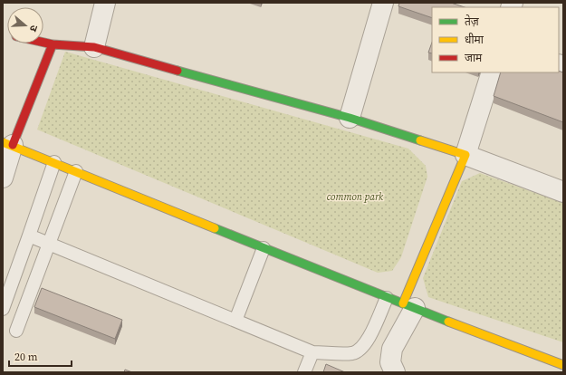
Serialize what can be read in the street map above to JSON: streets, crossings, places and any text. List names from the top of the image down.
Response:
{
  "parks": ["common park"],
  "legend": ["तेज़", "धीमा", "जाम"],
  "scale_bar": "20 m",
  "north": "right"
}
